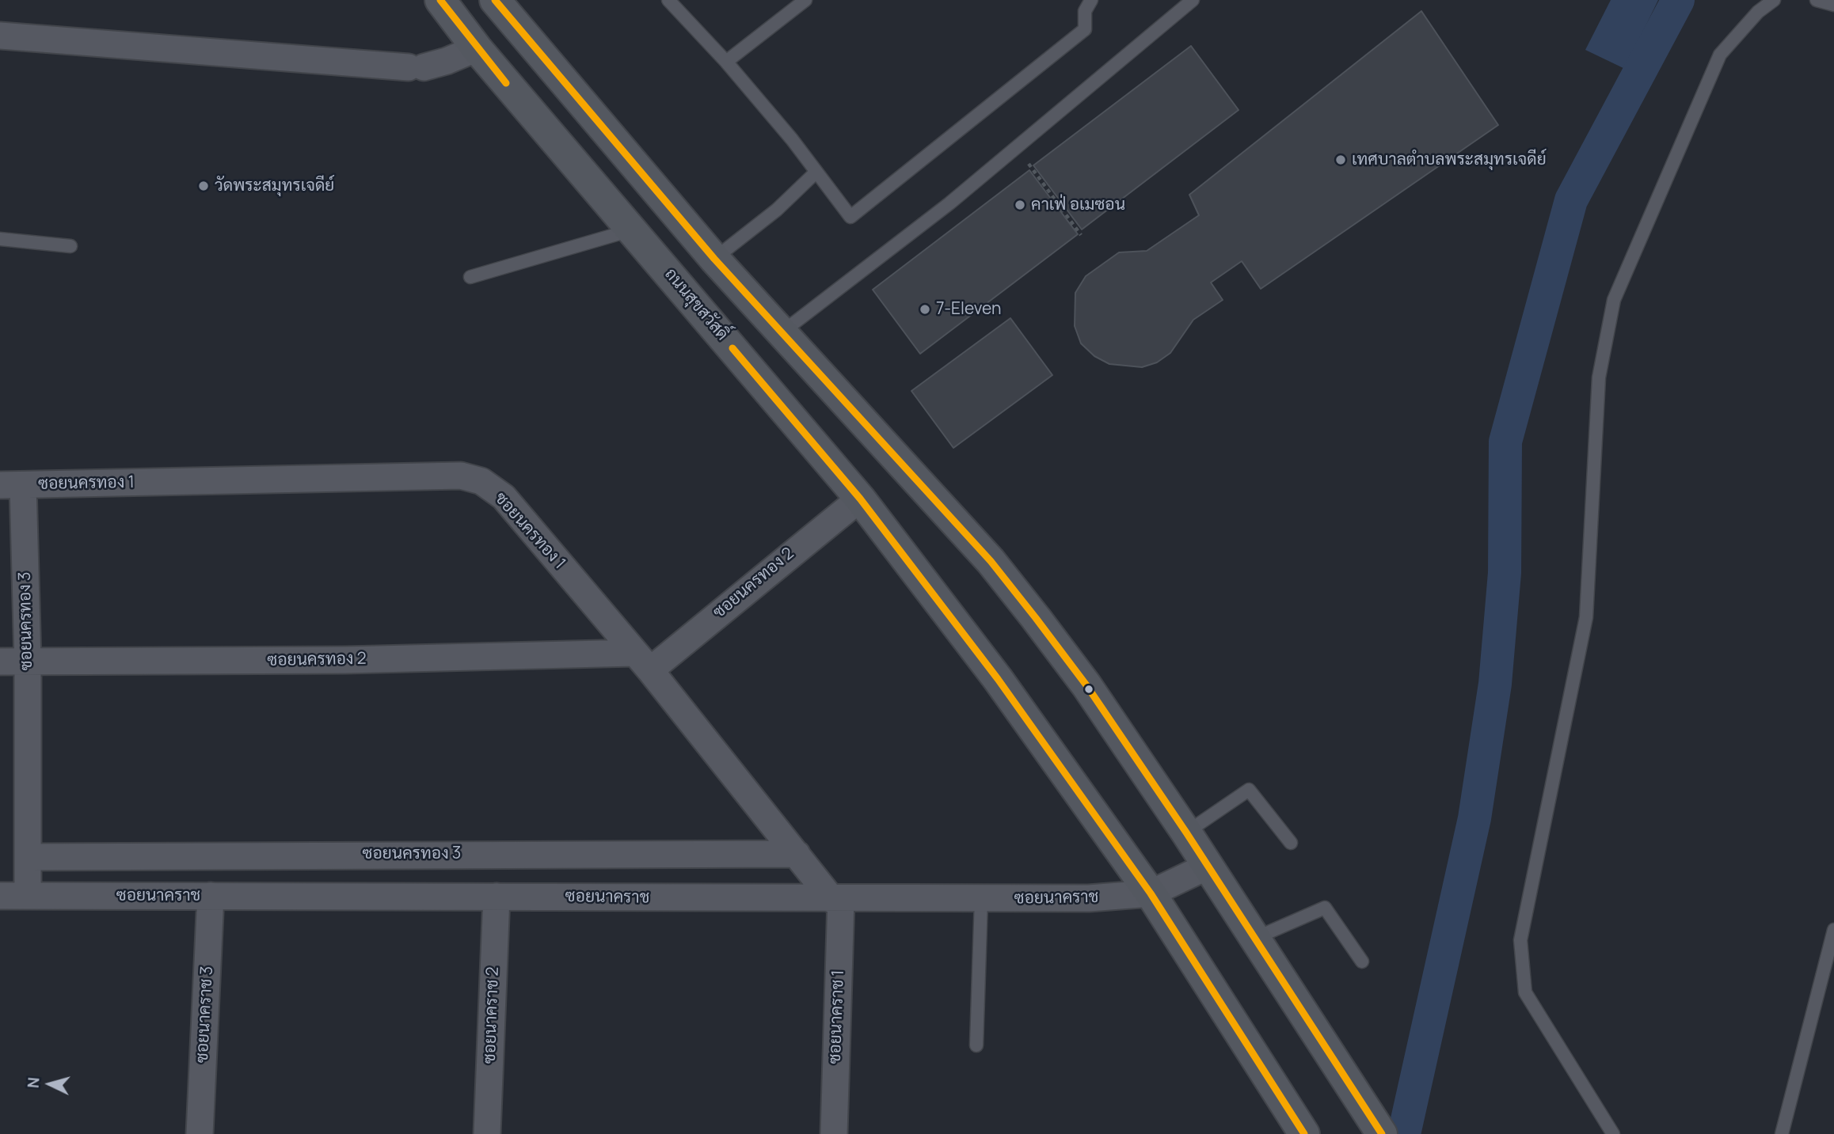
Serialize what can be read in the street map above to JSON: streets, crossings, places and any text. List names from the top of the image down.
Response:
{
  "streets": {
    "main road": ["ถนนสุขสวัสดิ์"],
    "street": [
      "ซอยนครทอง 1",
      "ซอยนครทอง 2",
      "ซอยนครทอง 3",
      "ซอยนาคราช",
      "ซอยนาคราช 3",
      "ซอยนาคราช 2",
      "ซอยนาคราช 1"
    ]
  },
  "crossings": [
    ["ถนนสุขสวัสดิ์", "ซอยนครทอง 2"],
    ["ถนนสุขสวัสดิ์", "ซอยนาคราช"],
    ["ซอยนครทอง 1", "ซอยนครทอง 2"],
    ["ซอยนครทอง 1", "ซอยนครทอง 3"],
    ["ซอยนครทอง 1", "ซอยนาคราช"],
    ["ซอยนครทอง 1", "ซอยนาคราช 1"],
    ["ซอยนครทอง 2", "ซอยนครทอง 3"],
    ["ซอยนครทอง 3", "ซอยนาคราช"],
    ["ซอยนาคราช", "ซอยนาคราช 3"],
    ["ซอยนาคราช", "ซอยนาคราช 2"],
    ["ซอยนาคราช", "ซอยนาคราช 1"]
  ],
  "places": [
    "เทศบาลตำบลพระสมุทรเจดีย์",
    "วัดพระสมุทรเจดีย์",
    "คาเฟ่ อเมซอน",
    "7-Eleven"
  ],
  "north": "left"
}
